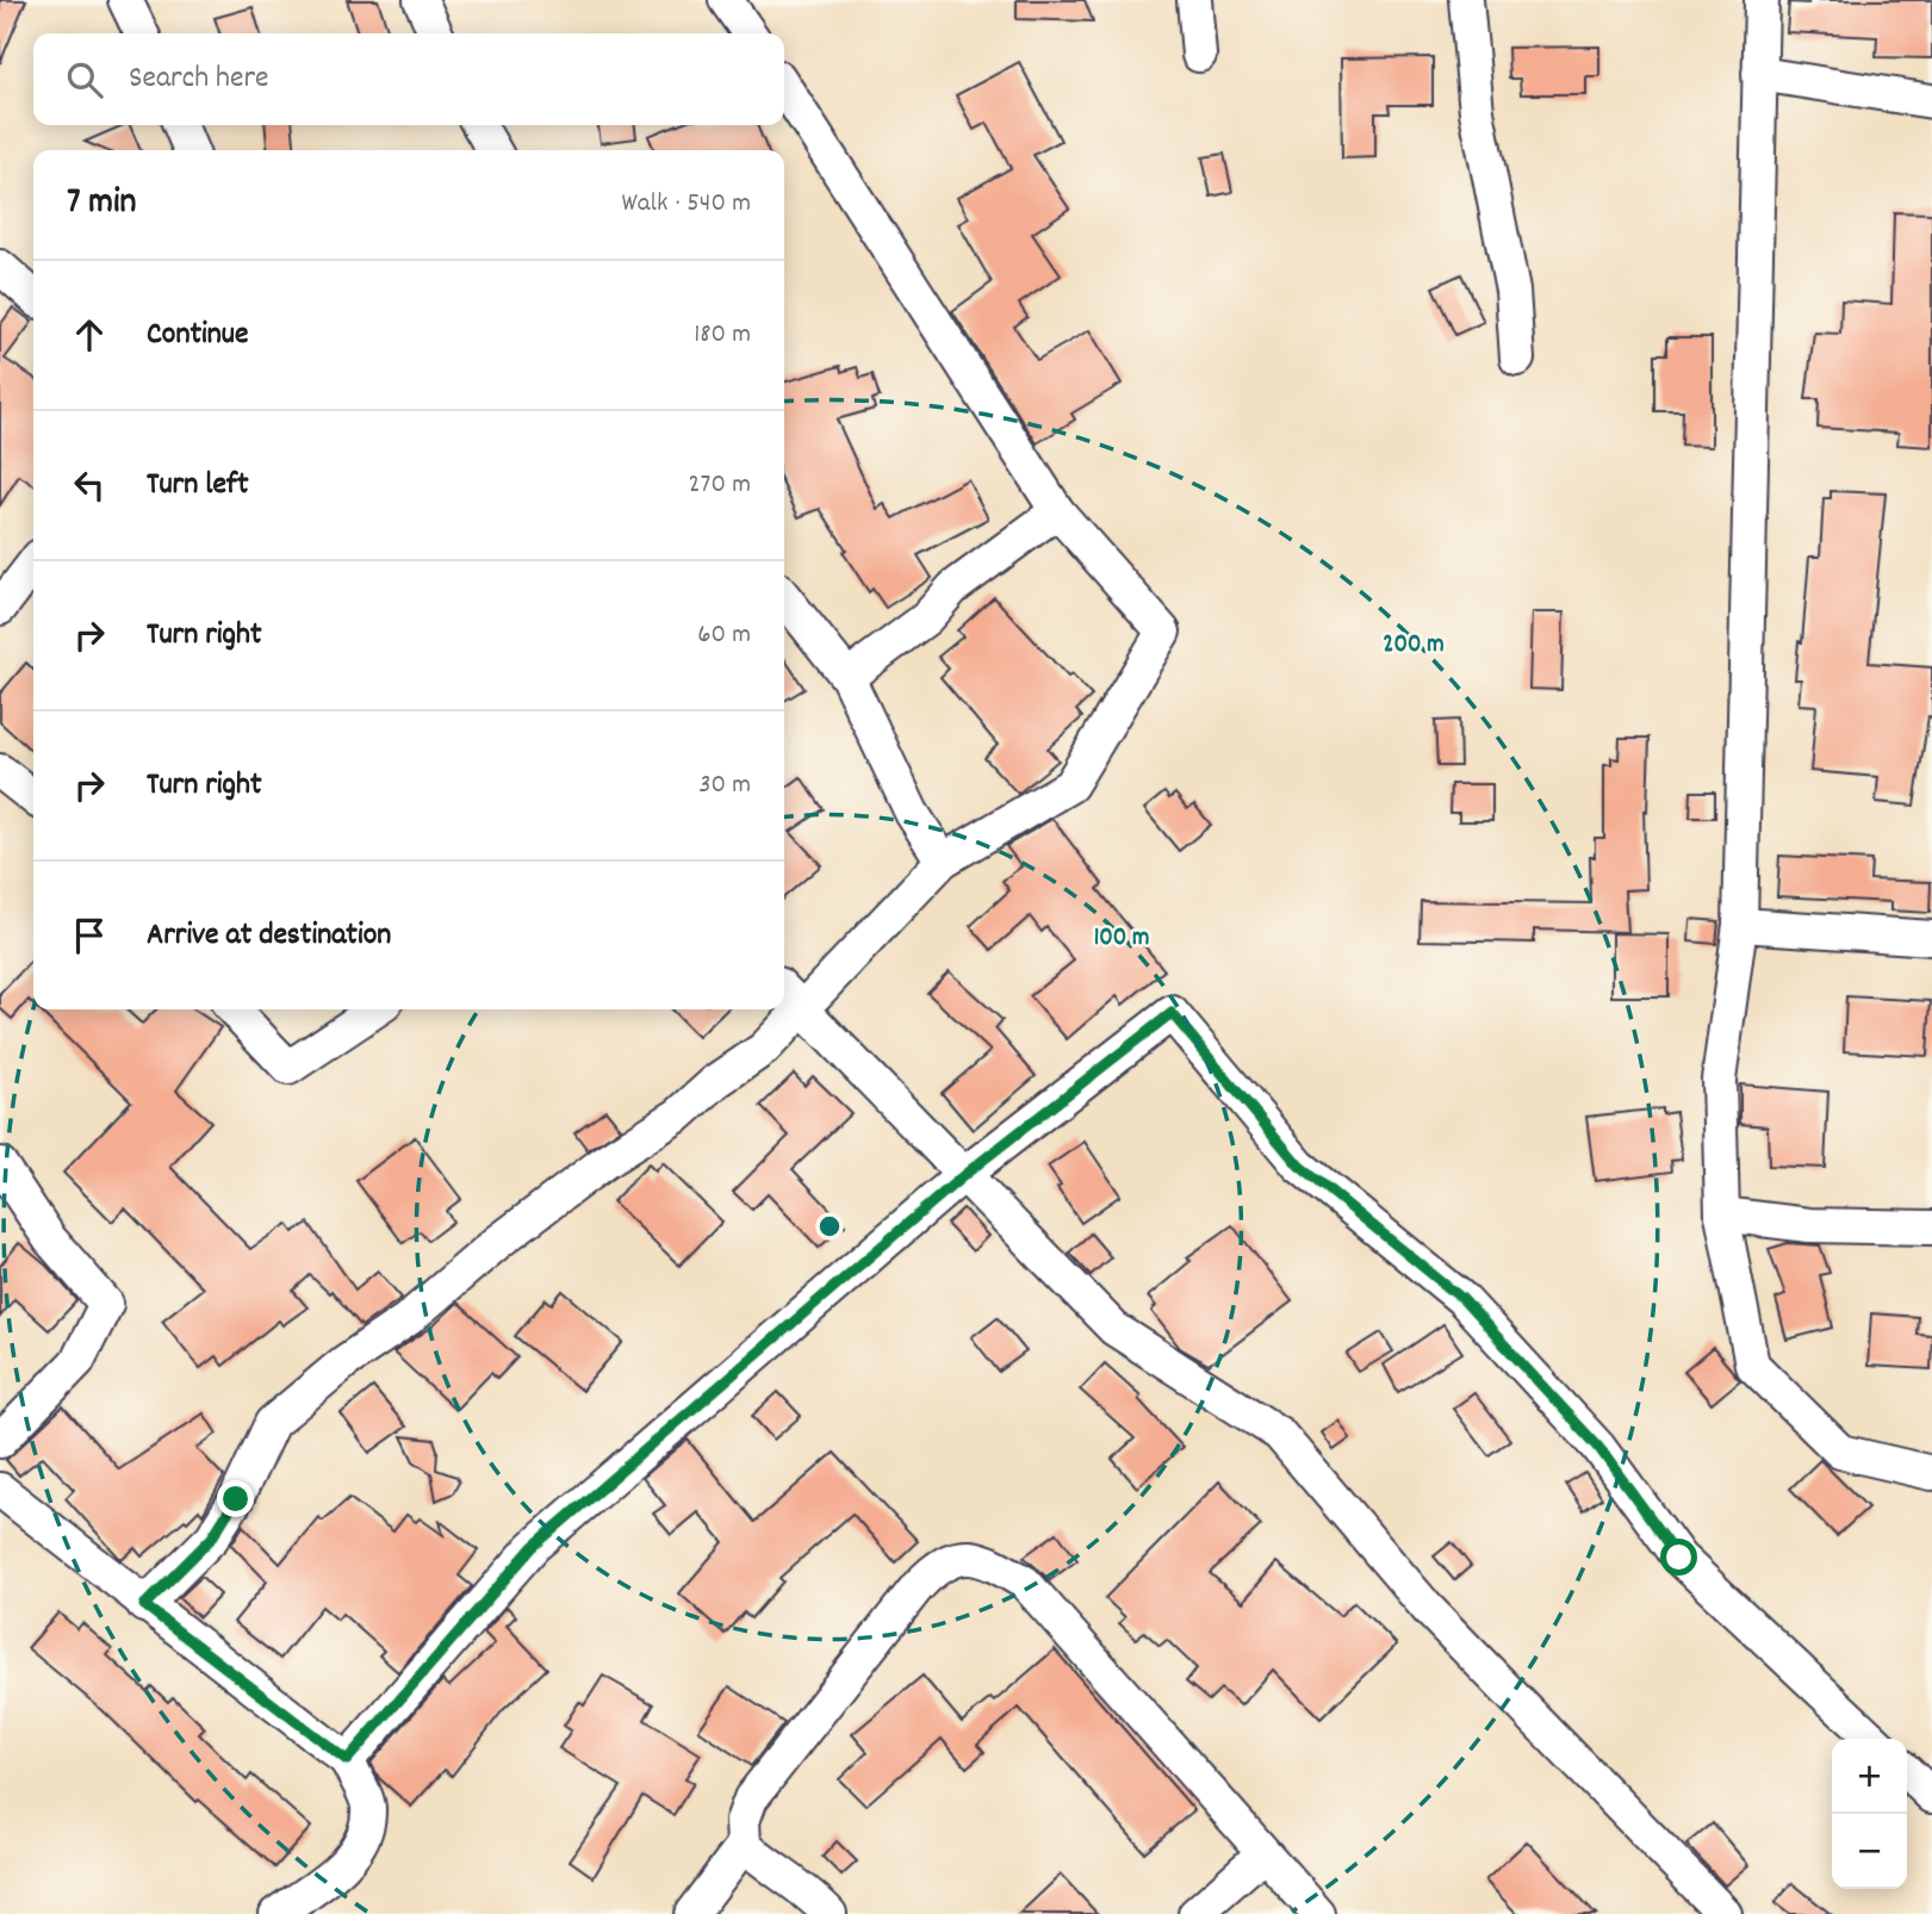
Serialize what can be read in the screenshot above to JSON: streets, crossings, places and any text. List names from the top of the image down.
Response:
{
  "page": {
    "search": "Search here",
    "heading": ["7 min", "Walk · 540 m"],
    "list": [
      ["Continue", "180 m"],
      ["Turn left", "270 m"],
      ["Turn right", "60 m"],
      ["Turn right", "30 m"],
      "Arrive at destination"
    ],
    "map_buttons": ["+", "−"]
  },
  "rings": ["200 m", "100 m"]
}
